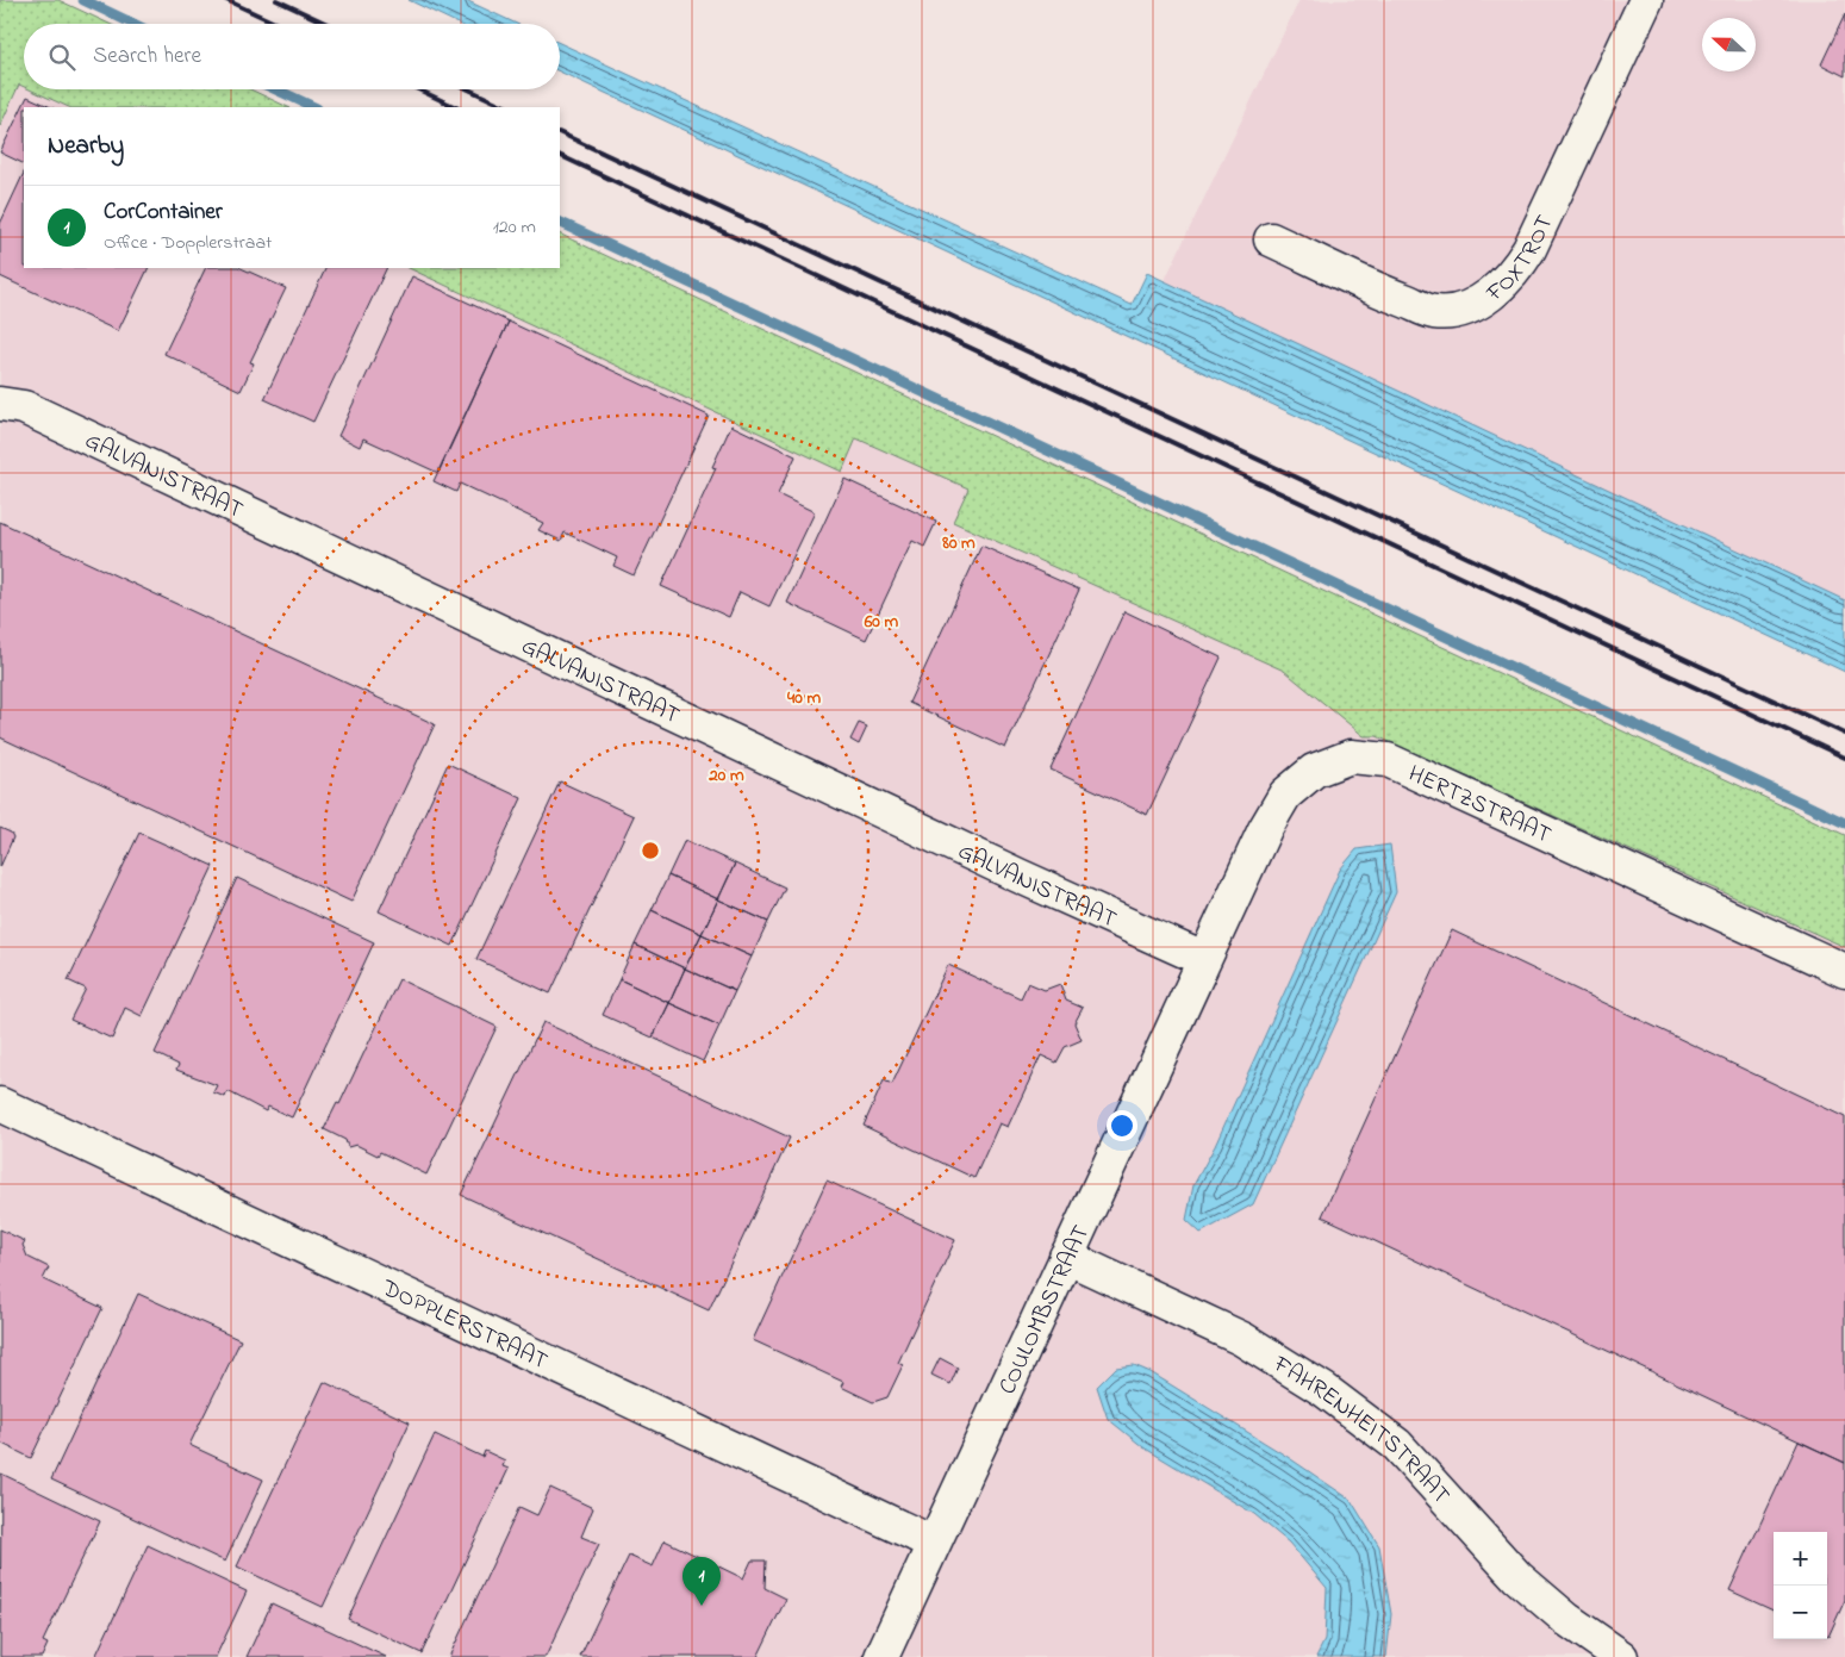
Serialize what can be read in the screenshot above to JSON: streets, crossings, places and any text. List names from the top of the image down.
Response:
{
  "streets": {
    "street": [
      "FOXTROT",
      "GALVANISTRAAT",
      "HERTZSTRAAT",
      "COULOMBSTRAAT",
      "DOPPLERSTRAAT",
      "FAHRENHEITSTRAAT"
    ]
  },
  "crossings": [
    ["GALVANISTRAAT", "HERTZSTRAAT"],
    ["GALVANISTRAAT", "COULOMBSTRAAT"],
    ["HERTZSTRAAT", "COULOMBSTRAAT"],
    ["COULOMBSTRAAT", "DOPPLERSTRAAT"],
    ["COULOMBSTRAAT", "FAHRENHEITSTRAAT"]
  ],
  "north": "left",
  "page": {
    "search": "Search here",
    "heading": "Nearby",
    "list": [
      {
        "mark": "1",
        "name": "CorContainer",
        "note": "Office · Dopplerstraat",
        "value": "120 m"
      }
    ],
    "map_buttons": ["+", "−"],
    "pins": "1"
  },
  "rings": [
    "80 m",
    "60 m",
    "40 m",
    "20 m"
  ]
}
